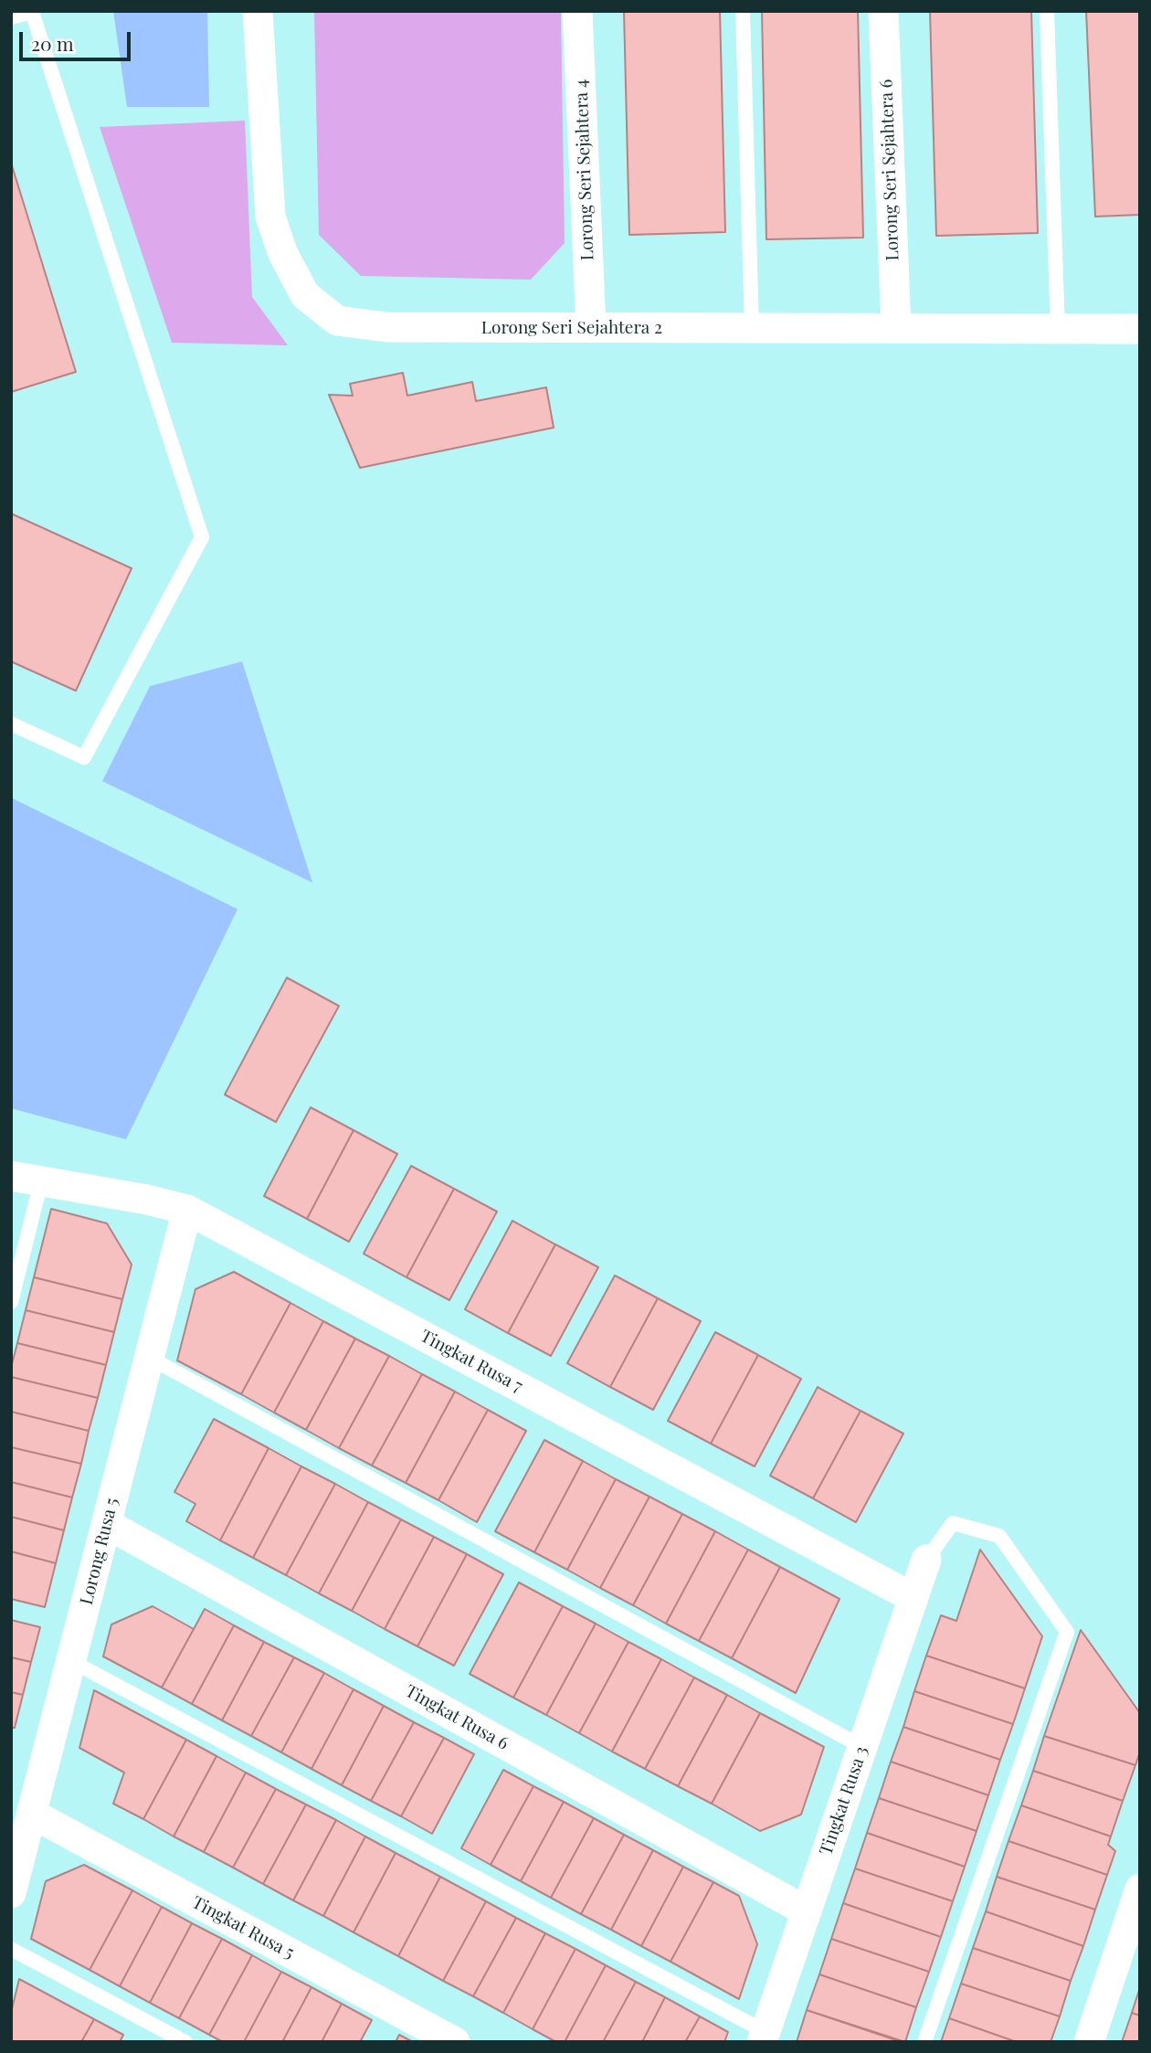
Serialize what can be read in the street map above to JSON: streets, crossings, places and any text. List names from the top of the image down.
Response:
{
  "streets": {
    "street": [
      "Lorong Seri Sejahtera 4",
      "Lorong Seri Sejahtera 6",
      "Lorong Seri Sejahtera 2",
      "Tingkat Rusa 7",
      "Lorong Rusa 5",
      "Tingkat Rusa 6",
      "Tingkat Rusa 3",
      "Tingkat Rusa 5"
    ]
  },
  "crossings": [
    ["Lorong Seri Sejahtera 4", "Lorong Seri Sejahtera 2"],
    ["Lorong Seri Sejahtera 6", "Lorong Seri Sejahtera 2"],
    ["Tingkat Rusa 7", "Lorong Rusa 5"],
    ["Tingkat Rusa 7", "Tingkat Rusa 3"],
    ["Lorong Rusa 5", "Tingkat Rusa 6"],
    ["Lorong Rusa 5", "Tingkat Rusa 5"],
    ["Tingkat Rusa 6", "Tingkat Rusa 3"]
  ],
  "scale_bar": "20 m"
}
